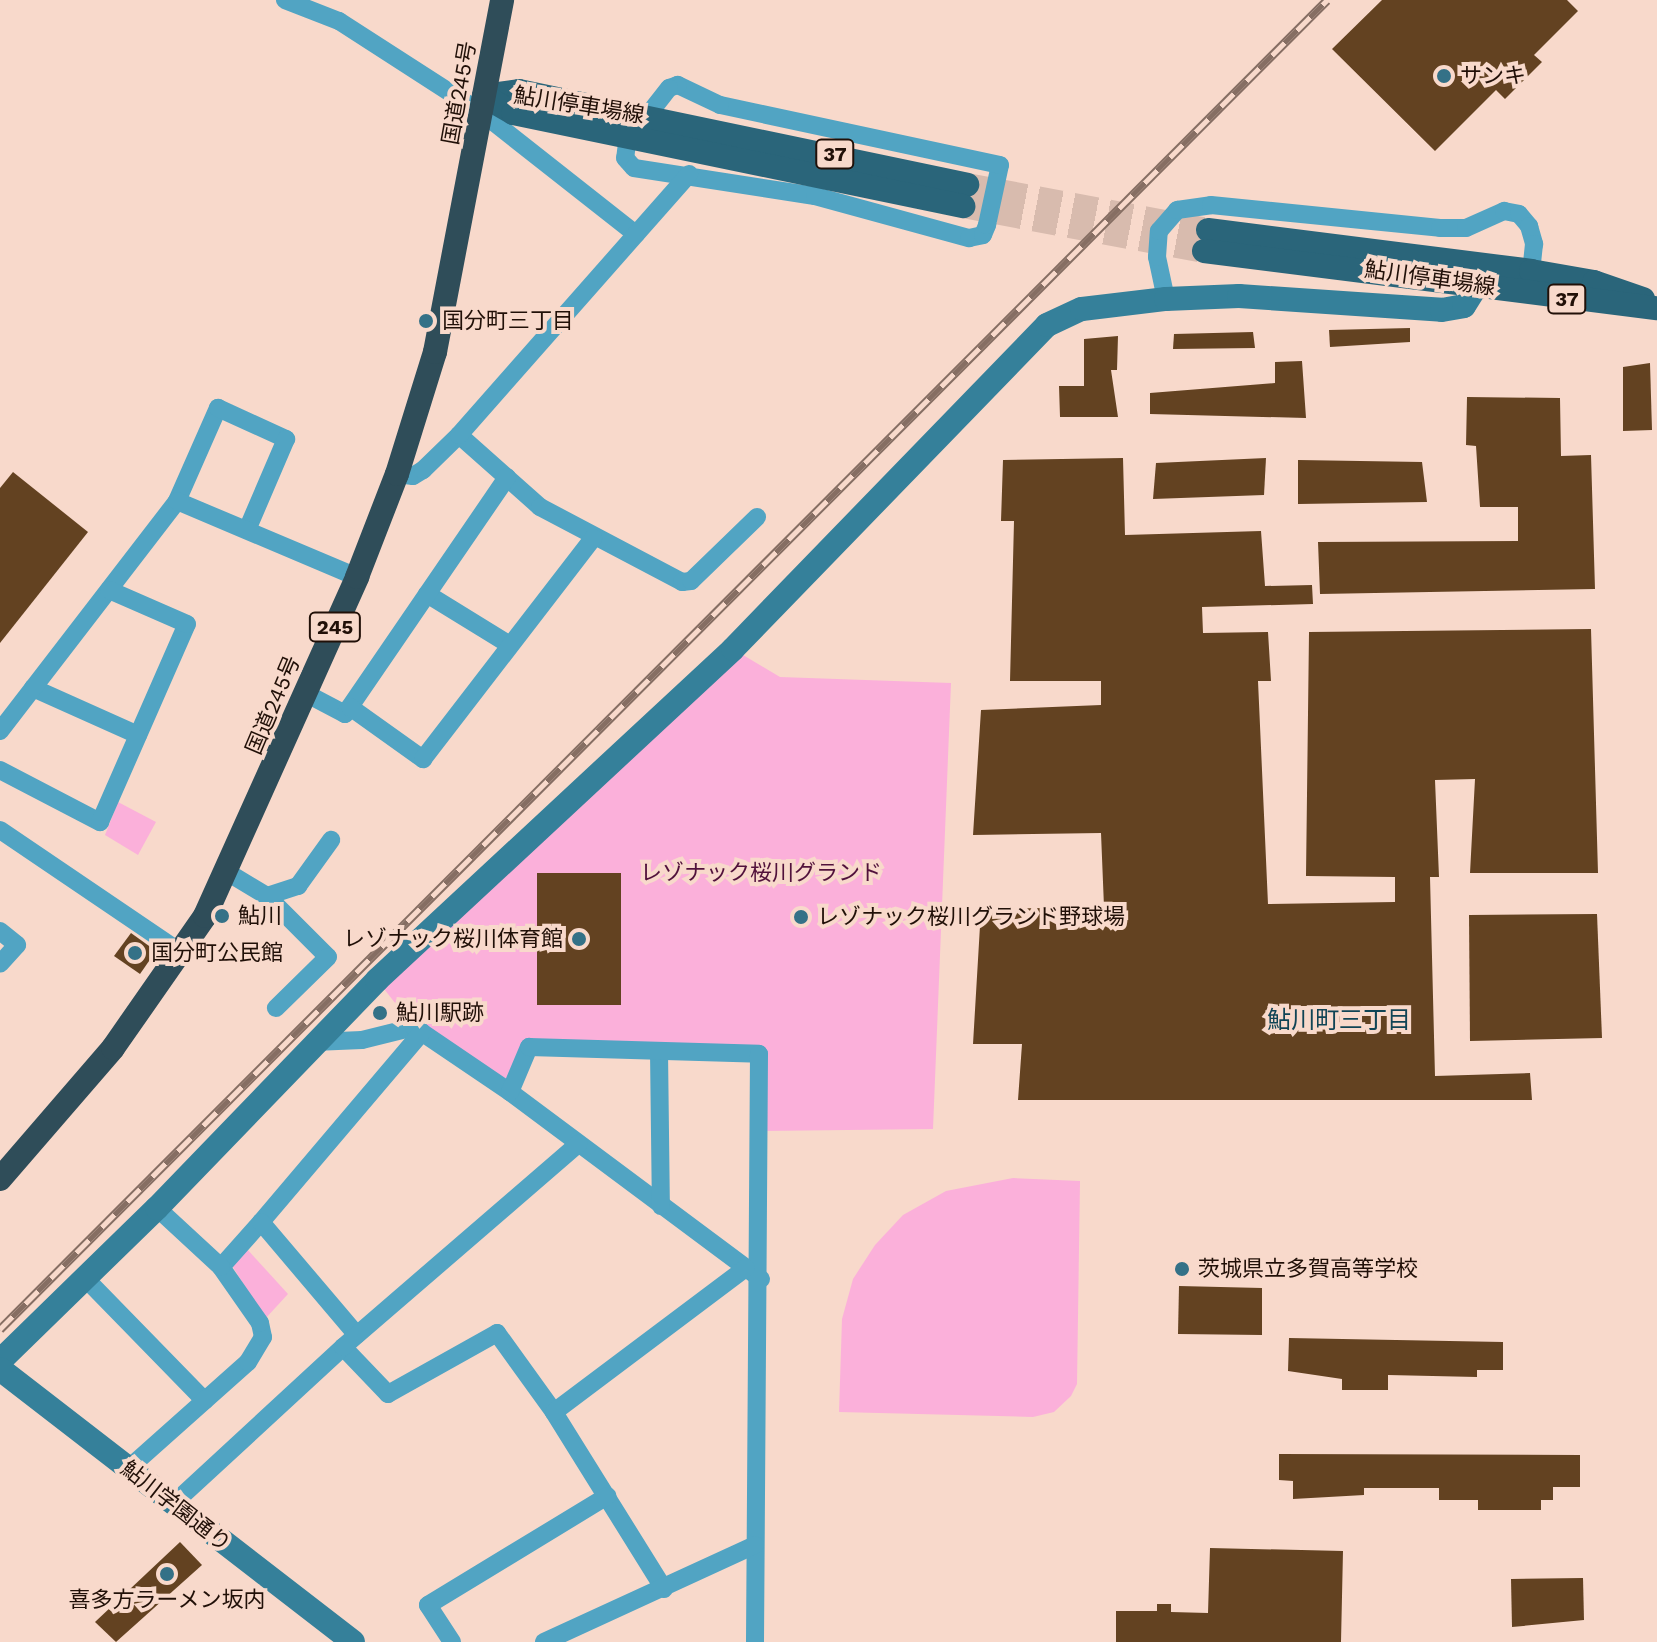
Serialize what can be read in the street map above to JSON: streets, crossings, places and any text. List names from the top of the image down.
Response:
{
  "streets": {
    "highway": ["国道245号", "245"],
    "main road": ["鮎川停車場線", "37"],
    "street": ["鮎川学園通り"]
  },
  "crossings": [
    ["国道245号", "鮎川停車場線"]
  ],
  "districts": ["鮎川町三丁目"],
  "parks": ["レゾナック桜川グランド"],
  "places": [
    "サンキ",
    "国分町三丁目",
    "鮎川",
    "レゾナック桜川グランド野球場",
    "レゾナック桜川体育館",
    "国分町公民館",
    "鮎川駅跡",
    "茨城県立多賀高等学校",
    "喜多方ラーメン坂内"
  ]
}
